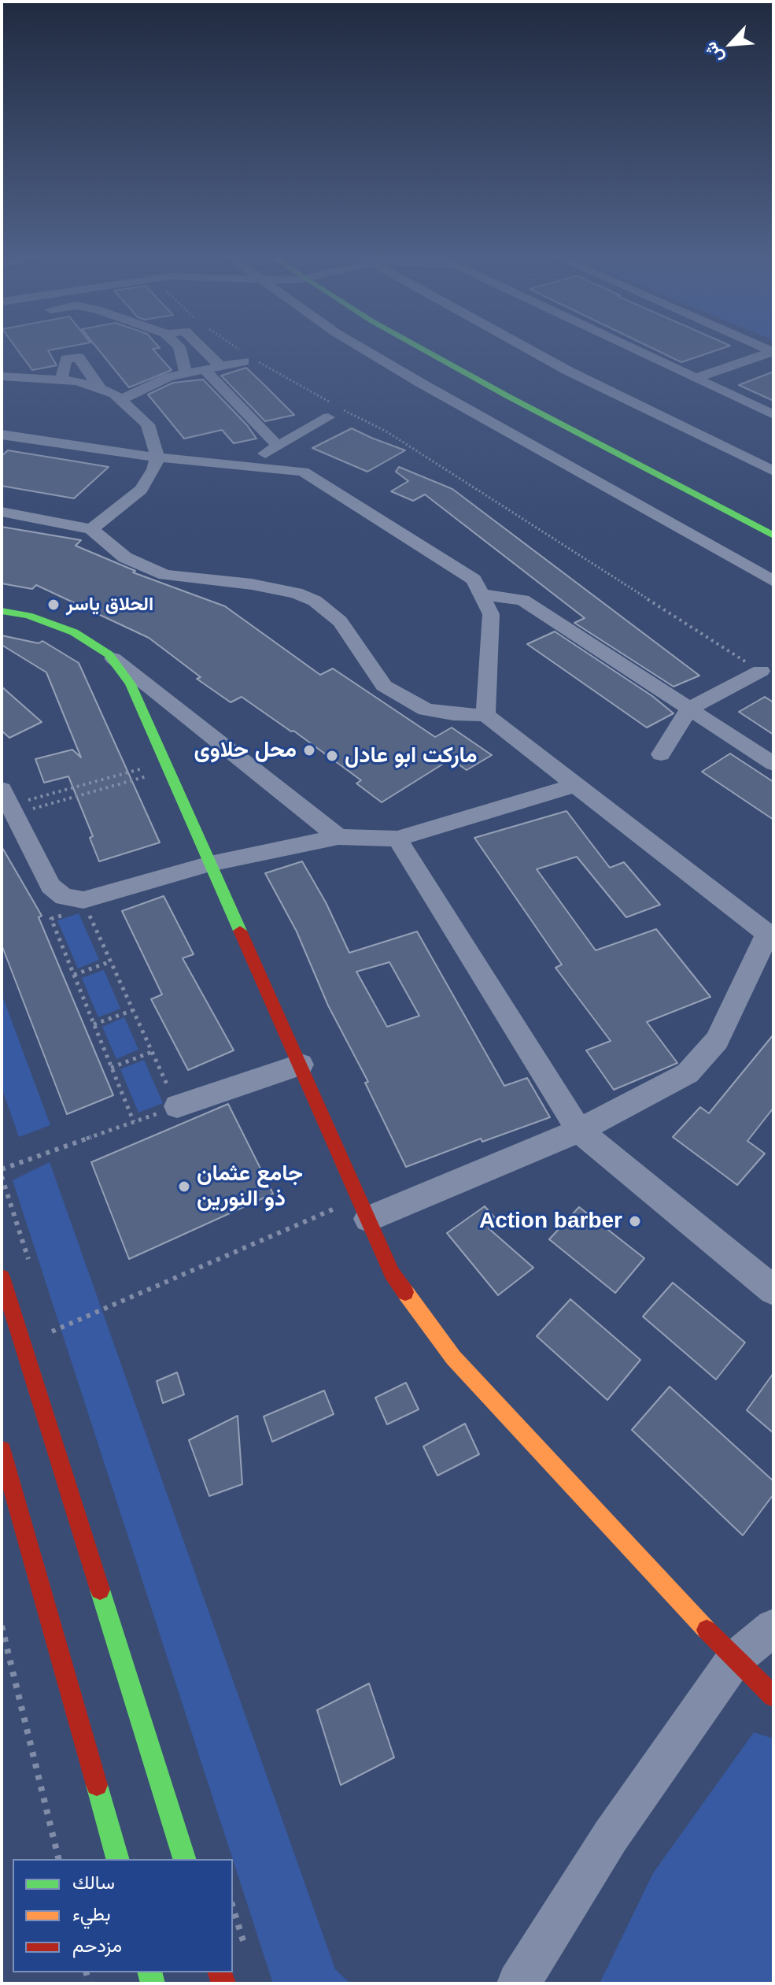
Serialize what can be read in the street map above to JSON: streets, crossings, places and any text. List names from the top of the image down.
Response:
{
  "places": [
    "الحلاق ياسر",
    "محل حلاوى",
    "ماركت ابو عادل",
    "جامع عثمان ذو النورين",
    "Action barber"
  ],
  "legend": ["سالك", "بطيء", "مزدحم"],
  "north": "bottom left"
}
